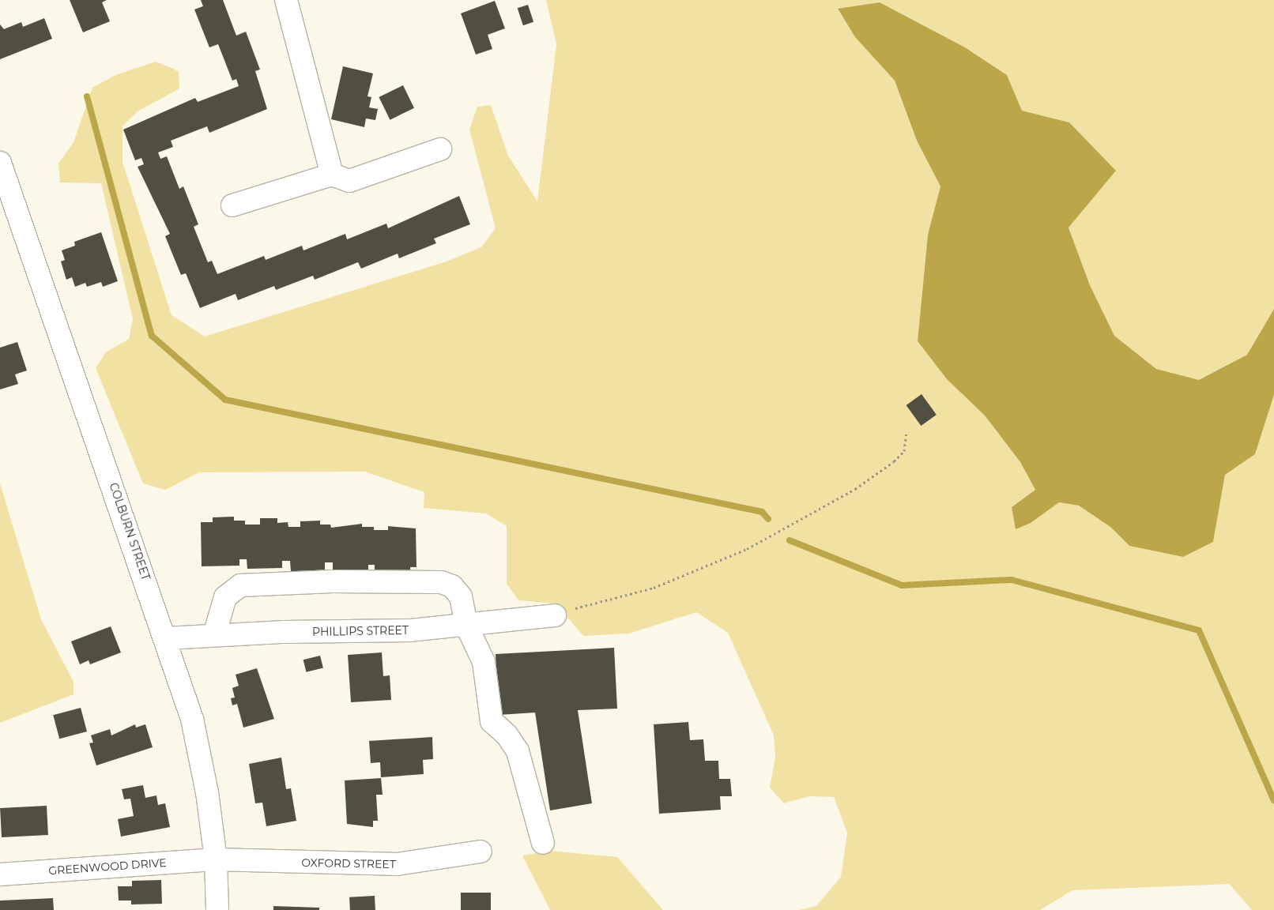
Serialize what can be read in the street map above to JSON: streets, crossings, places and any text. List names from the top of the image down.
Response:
{
  "streets": {
    "street": [
      "COLBURN STREET",
      "PHILLIPS STREET",
      "OXFORD STREET",
      "GREENWOOD DRIVE"
    ]
  },
  "crossings": [
    ["COLBURN STREET", "PHILLIPS STREET"],
    ["COLBURN STREET", "OXFORD STREET"],
    ["COLBURN STREET", "GREENWOOD DRIVE"],
    ["OXFORD STREET", "GREENWOOD DRIVE"]
  ]
}
